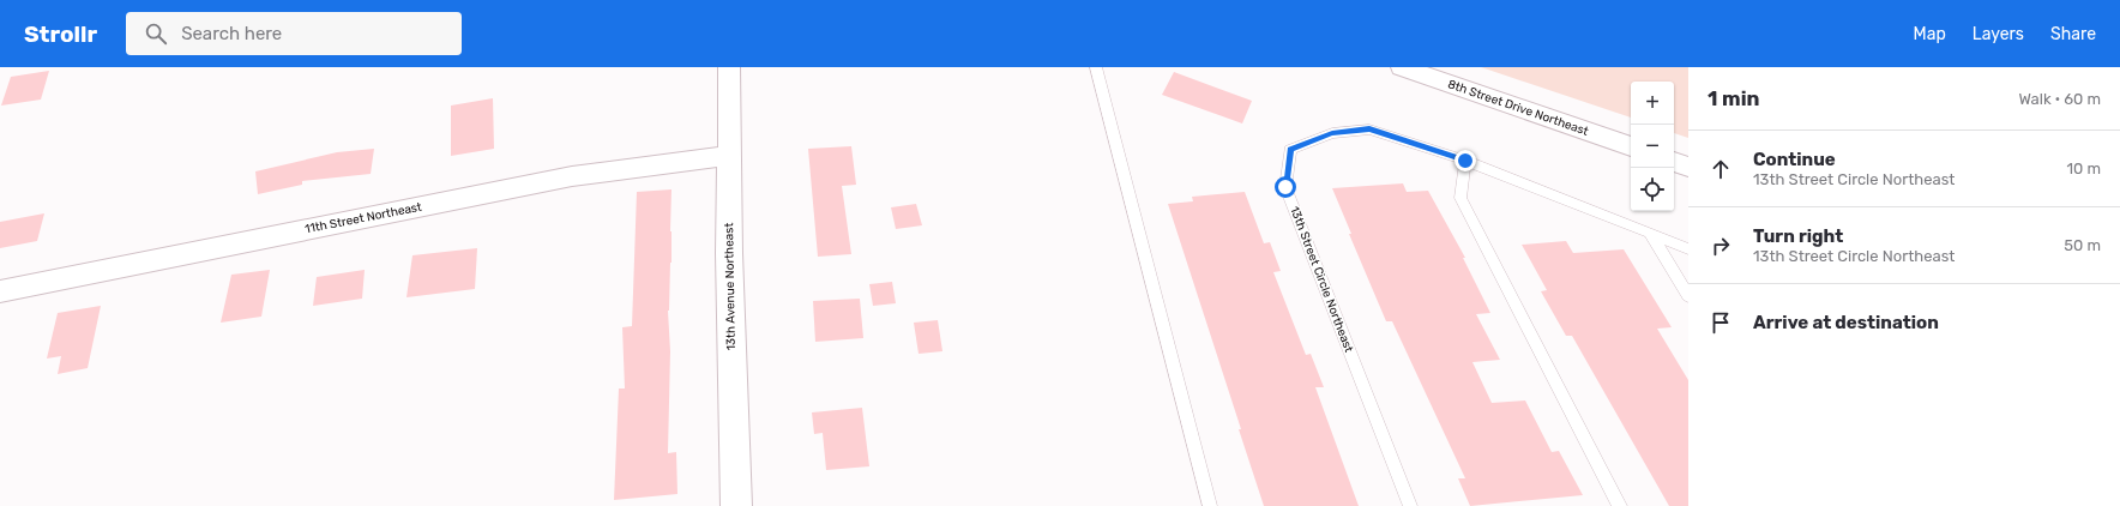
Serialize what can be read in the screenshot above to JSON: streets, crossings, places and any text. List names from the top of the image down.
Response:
{
  "streets": {
    "street": ["8th Street Drive Northeast", "11th Street Northeast", "13th Avenue Northeast"],
    "lane": ["13th Street Circle Northeast"]
  },
  "crossings": [
    ["11th Street Northeast", "13th Avenue Northeast"]
  ],
  "page": {
    "header": "Strollr",
    "search": "Search here",
    "nav": ["Map", "Layers", "Share"],
    "heading": ["1 min", "Walk · 60 m"],
    "map_buttons": ["+", "−"],
    "list": [
      ["Continue", "13th Street Circle Northeast", "10 m"],
      ["Turn right", "13th Street Circle Northeast", "50 m"],
      "Arrive at destination"
    ]
  }
}
